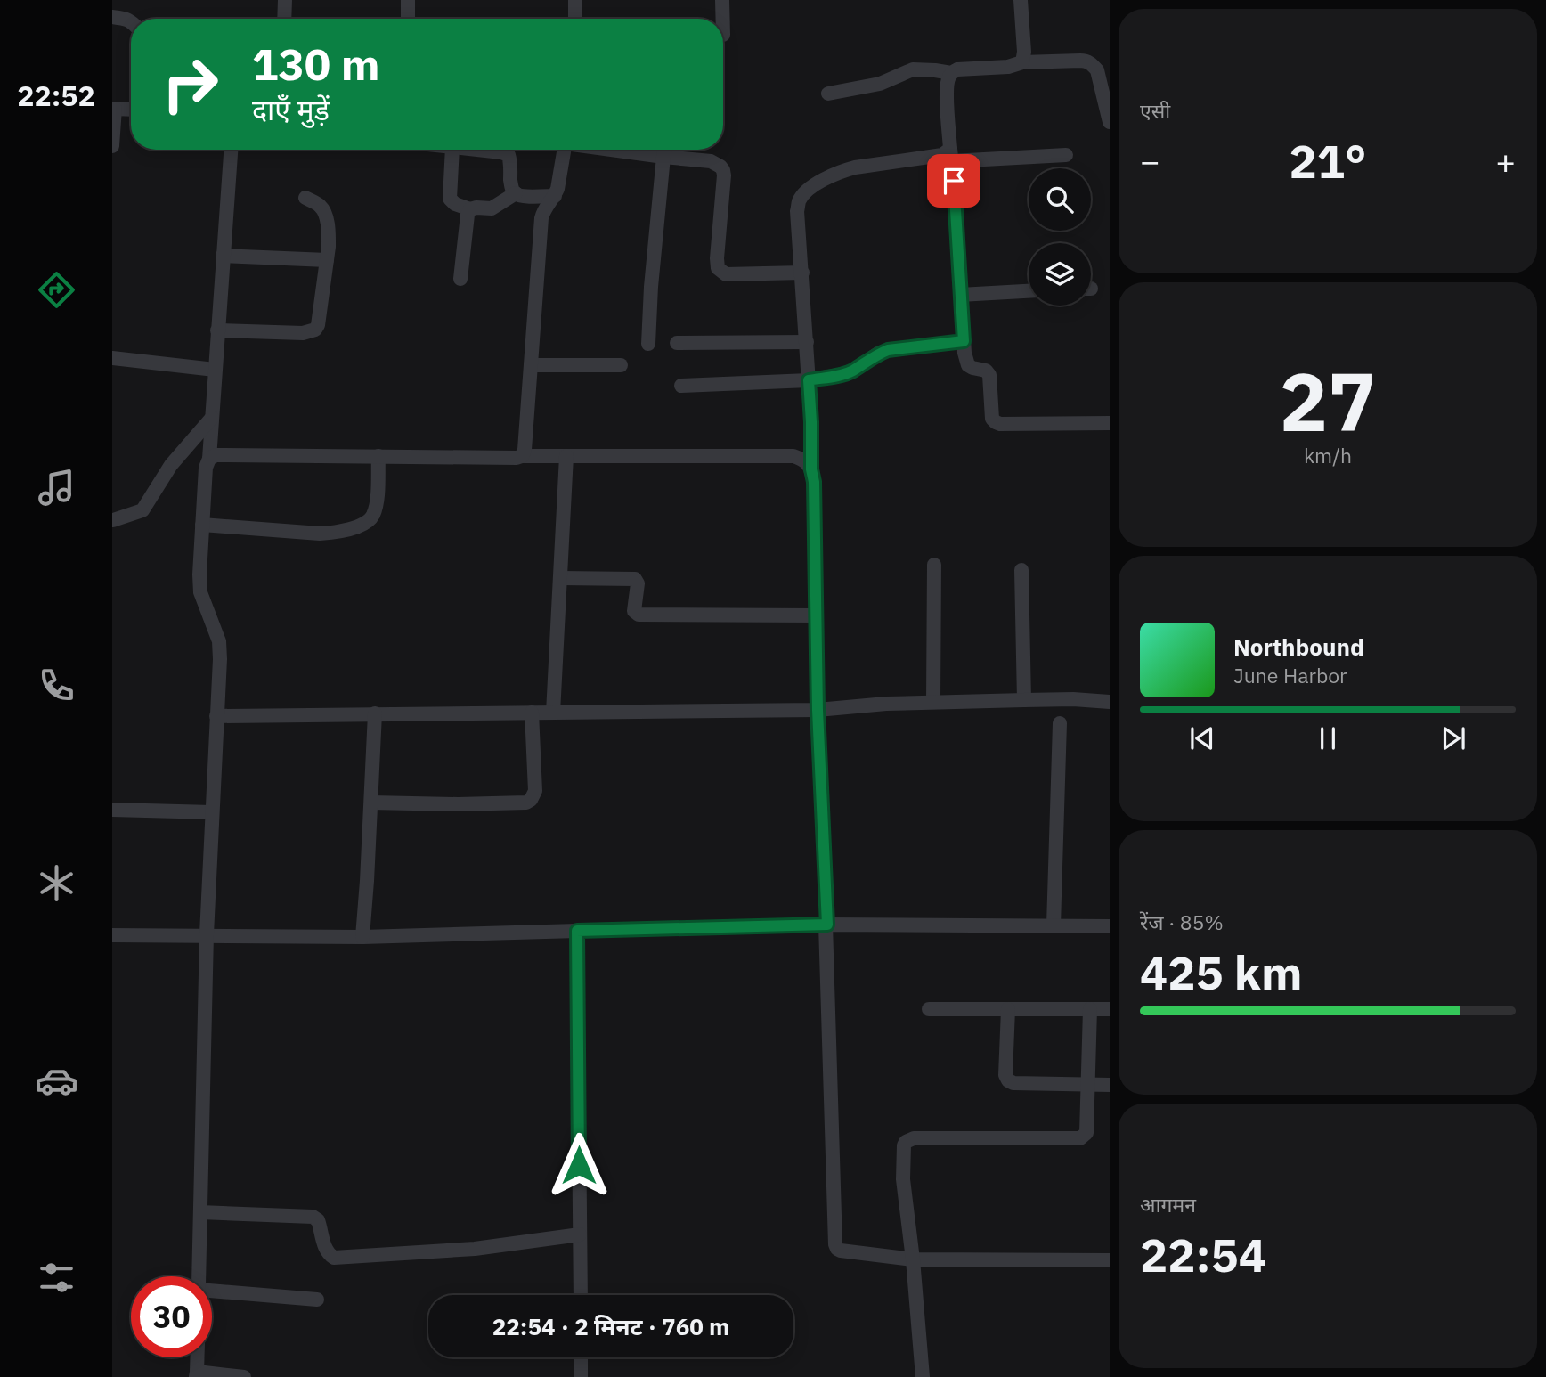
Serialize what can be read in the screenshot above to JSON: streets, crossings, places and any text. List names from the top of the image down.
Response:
{
  "page": {
    "tabs": "22:52",
    "tile": [
      "एसी",
      ["27", "km/h"],
      ["रेंज · 85%", "425 km"],
      ["आगमन", "22:54"]
    ],
    "turn": ["130 m", "दाएँ मुड़ें"],
    "heat": ["−", "21°", "+"],
    "song": ["Northbound", "June Harbor"],
    "limit": "30",
    "trip": "22:54 · 2 मिनट · 760 m"
  }
}
